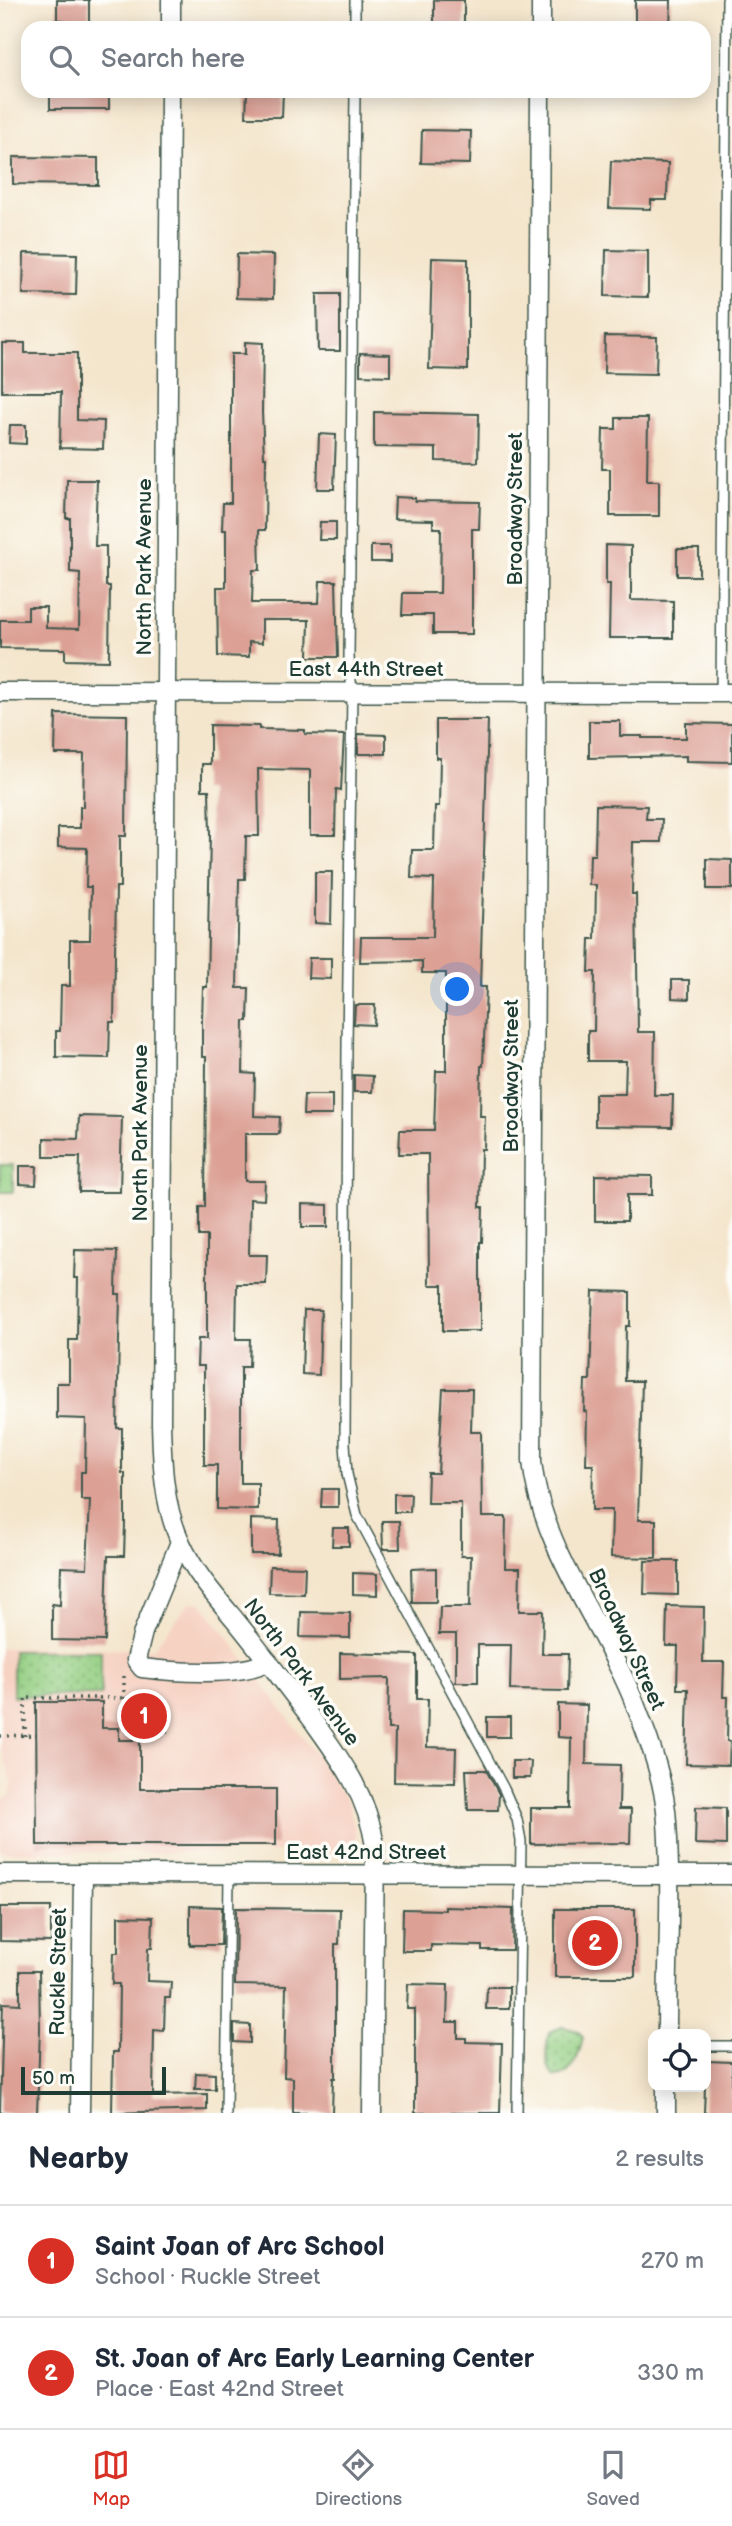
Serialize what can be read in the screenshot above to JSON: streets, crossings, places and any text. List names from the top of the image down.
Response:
{
  "streets": {
    "street": [
      "Broadway Street",
      "North Park Avenue",
      "East 44th Street",
      "East 42nd Street",
      "Ruckle Street"
    ]
  },
  "crossings": [
    ["Broadway Street", "East 44th Street"],
    ["Broadway Street", "East 42nd Street"],
    ["North Park Avenue", "East 44th Street"],
    ["North Park Avenue", "East 42nd Street"],
    ["East 42nd Street", "Ruckle Street"]
  ],
  "scale_bar": "50 m",
  "page": {
    "search": "Search here",
    "pins": ["1", "2"],
    "scale": "50 m",
    "heading": ["Nearby", "2 results"],
    "list": [
      {
        "mark": "1",
        "name": "Saint Joan of Arc School",
        "note": "School · Ruckle Street",
        "value": "270 m"
      },
      {
        "mark": "2",
        "name": "St. Joan of Arc Early Learning Center",
        "note": "Place · East 42nd Street",
        "value": "330 m"
      }
    ],
    "nav": ["Map", "Directions", "Saved"]
  }
}
